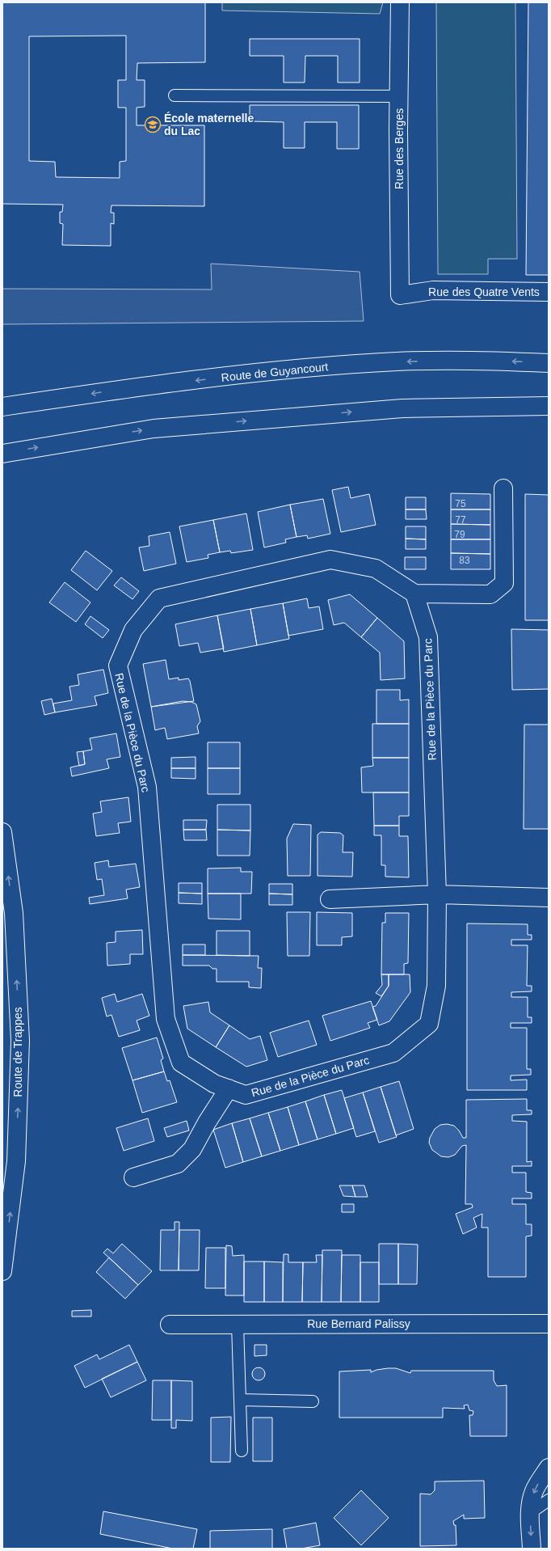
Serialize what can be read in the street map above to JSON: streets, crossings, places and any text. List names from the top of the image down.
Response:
{
  "streets": {
    "street": [
      "Rue des Berges",
      "Rue des Quatre Vents",
      "Route de Guyancourt",
      "Rue de la Pièce du Parc",
      "Route de Trappes",
      "Rue Bernard Palissy"
    ]
  },
  "crossings": [
    ["Rue des Berges", "Rue des Quatre Vents"]
  ],
  "one_way": ["Route de Trappes"],
  "places": {
    "school or university": ["École maternelle du Lac"]
  },
  "house_numbers": [
    "75",
    "77",
    "79",
    "83"
  ]
}
